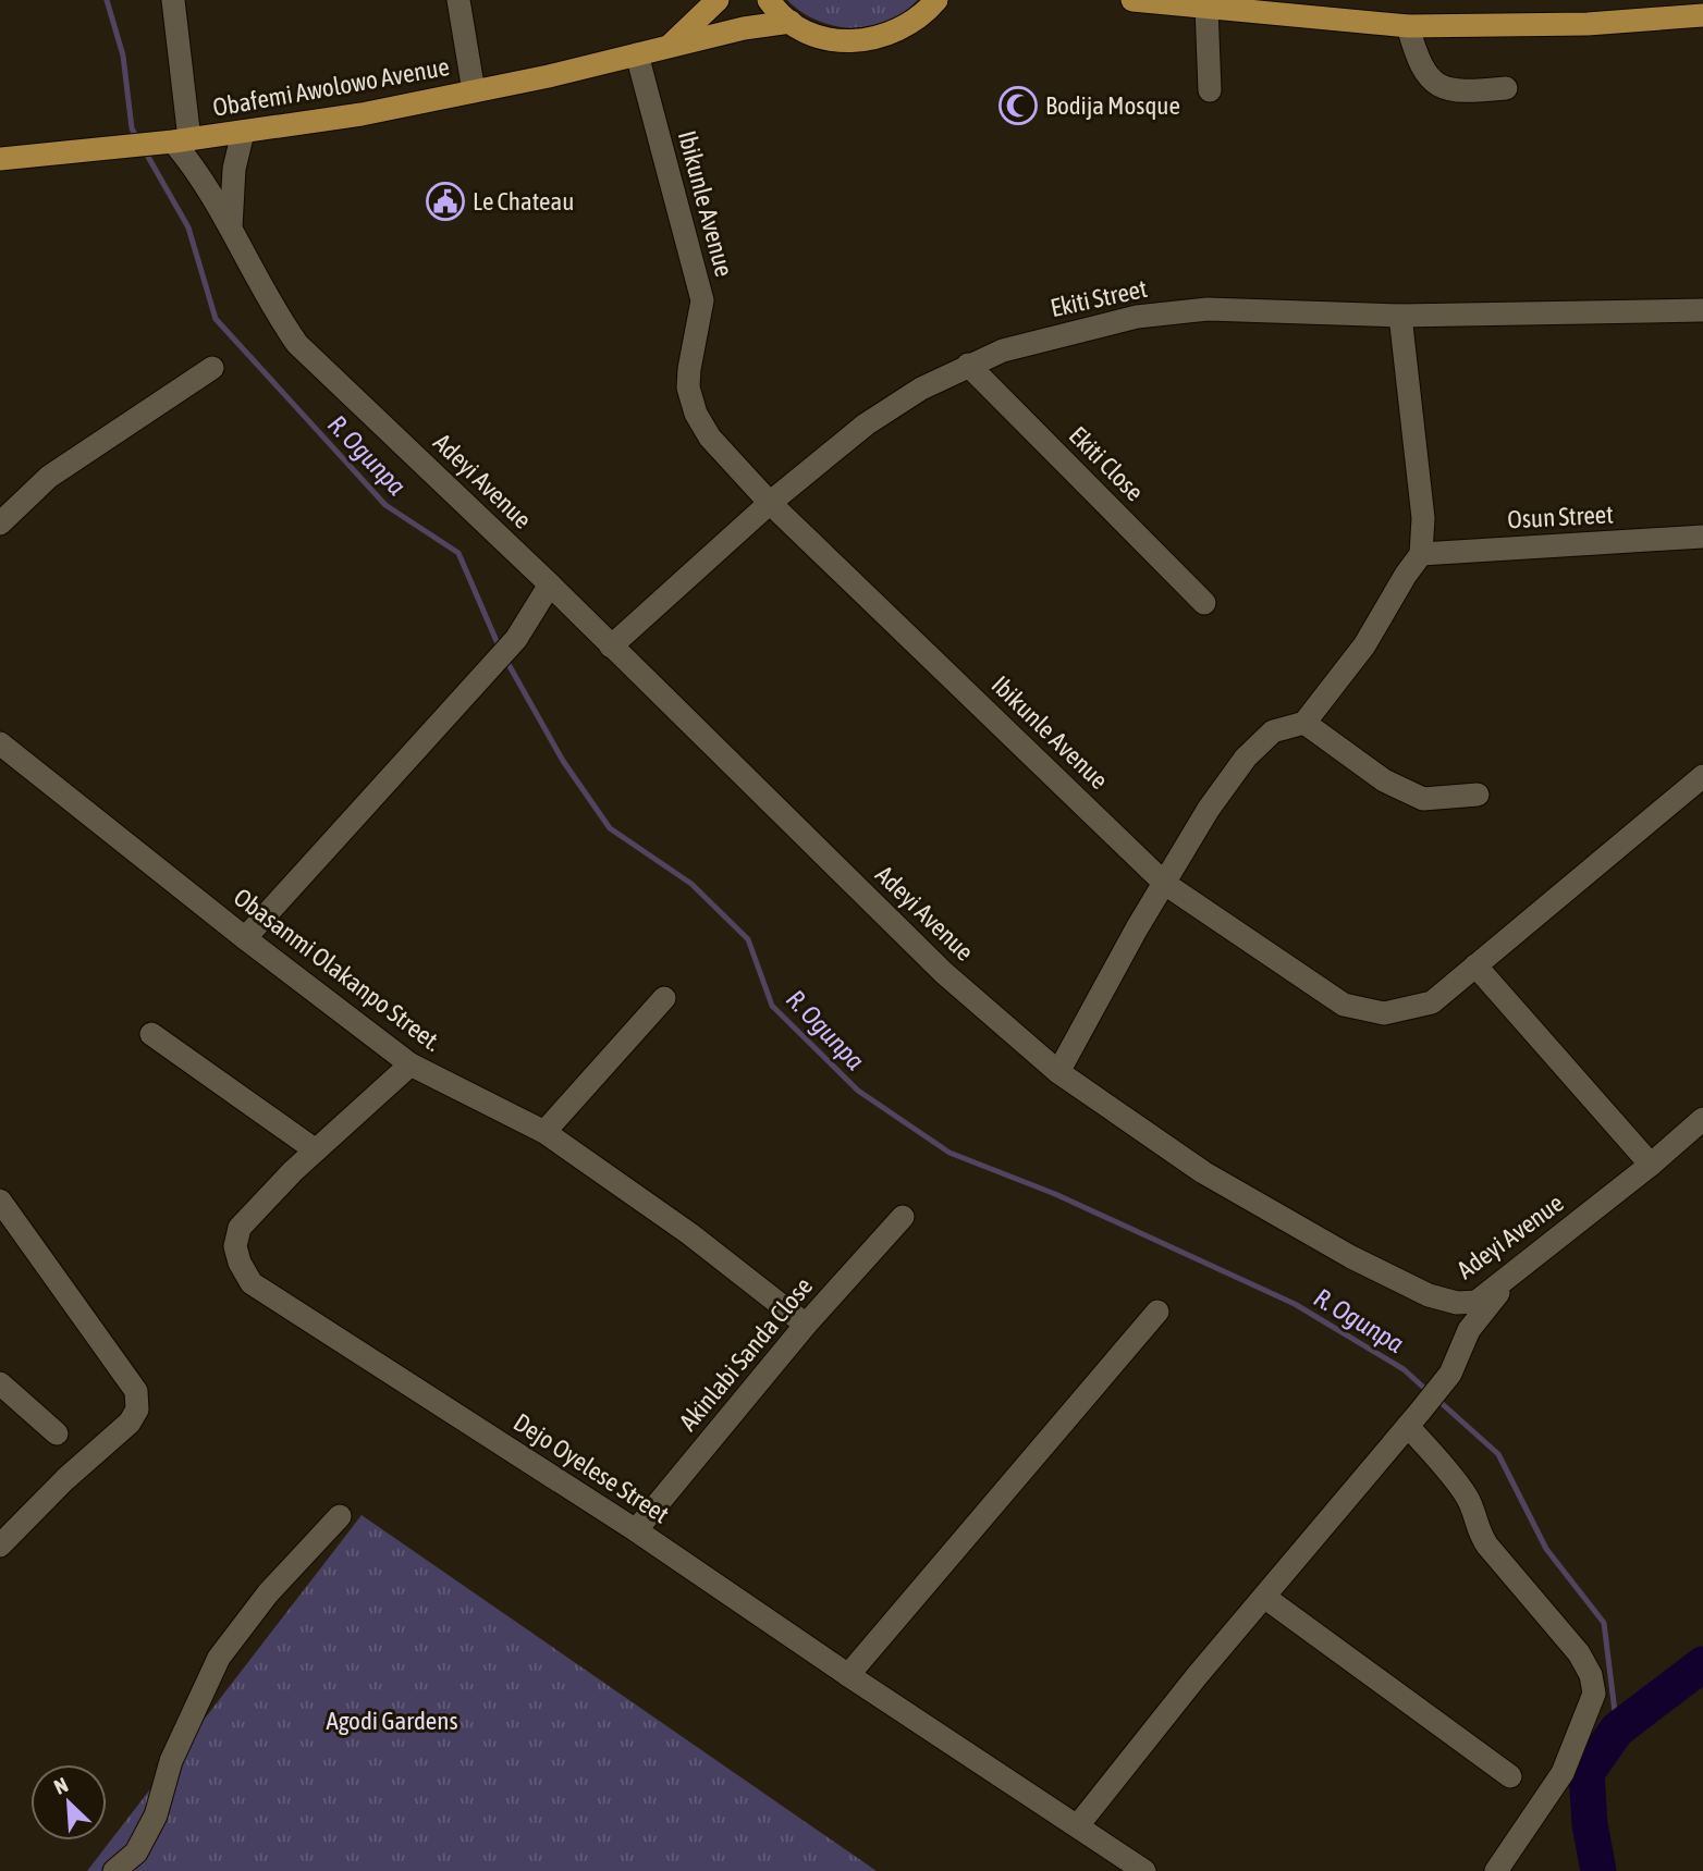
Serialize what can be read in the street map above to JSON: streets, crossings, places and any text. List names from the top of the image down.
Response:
{
  "streets": {
    "main road": ["Obafemi Awolowo Avenue"],
    "street": [
      "Ibikunle Avenue",
      "Ekiti Street",
      "Ekiti Close",
      "Adeyi Avenue",
      "Osun Street",
      "Obasanmi Olakanpo Street.",
      "Akinlabi Sanda Close",
      "Dejo Oyelese Street"
    ]
  },
  "crossings": [
    ["Obafemi Awolowo Avenue", "Ibikunle Avenue"],
    ["Obafemi Awolowo Avenue", "Adeyi Avenue"],
    ["Ibikunle Avenue", "Ekiti Street"],
    ["Ekiti Street", "Ekiti Close"],
    ["Ekiti Street", "Adeyi Avenue"],
    ["Obasanmi Olakanpo Street.", "Akinlabi Sanda Close"],
    ["Obasanmi Olakanpo Street.", "Dejo Oyelese Street"],
    ["Akinlabi Sanda Close", "Dejo Oyelese Street"]
  ],
  "water": ["R. Ogunpa"],
  "parks": ["Agodi Gardens"],
  "places": {
    "mosque": ["Bodija Mosque"],
    "public building": ["Le Chateau"]
  },
  "north": "top left"
}
